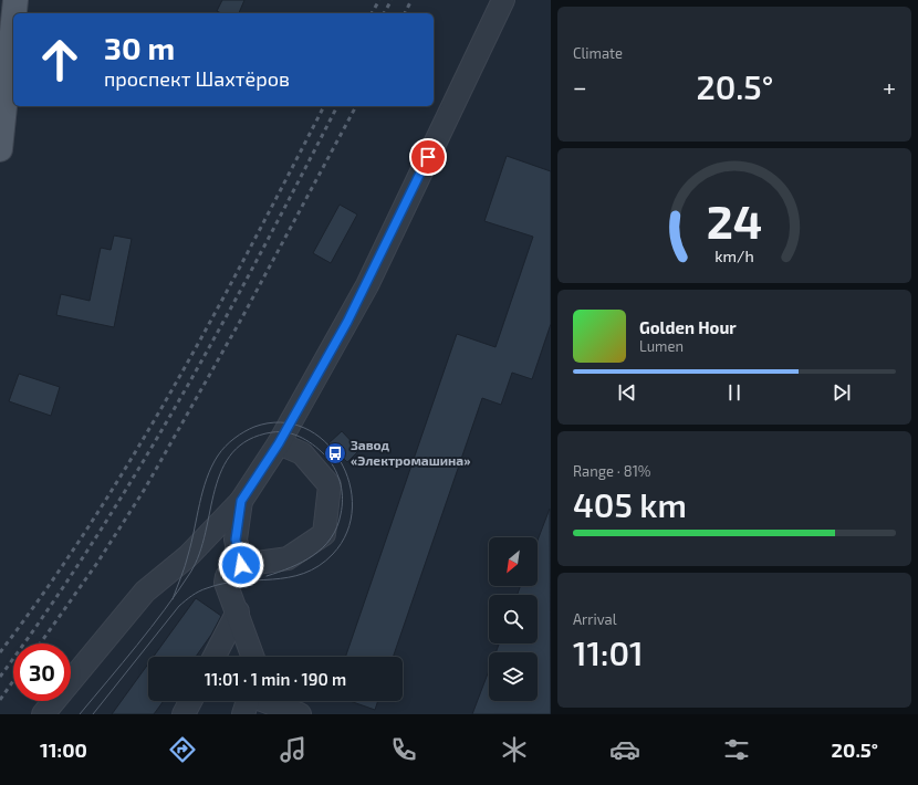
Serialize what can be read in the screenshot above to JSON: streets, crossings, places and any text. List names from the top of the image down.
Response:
{
  "places": {
    "bus stop": ["Завод «Электромашина»"]
  },
  "north": "bottom left",
  "page": {
    "tile": [
      "Climate",
      ["Range · 81%", "405 km"],
      ["Arrival", "11:01"]
    ],
    "turn": ["30 m", "проспект Шахтёров"],
    "heat": ["−", "20.5°", "+"],
    "song": ["Golden Hour", "Lumen"],
    "limit": "30",
    "trip": "11:01 · 1 min · 190 m",
    "tabs": ["11:00", "20.5°"],
    "gauge": ["24", "km/h"]
  }
}
